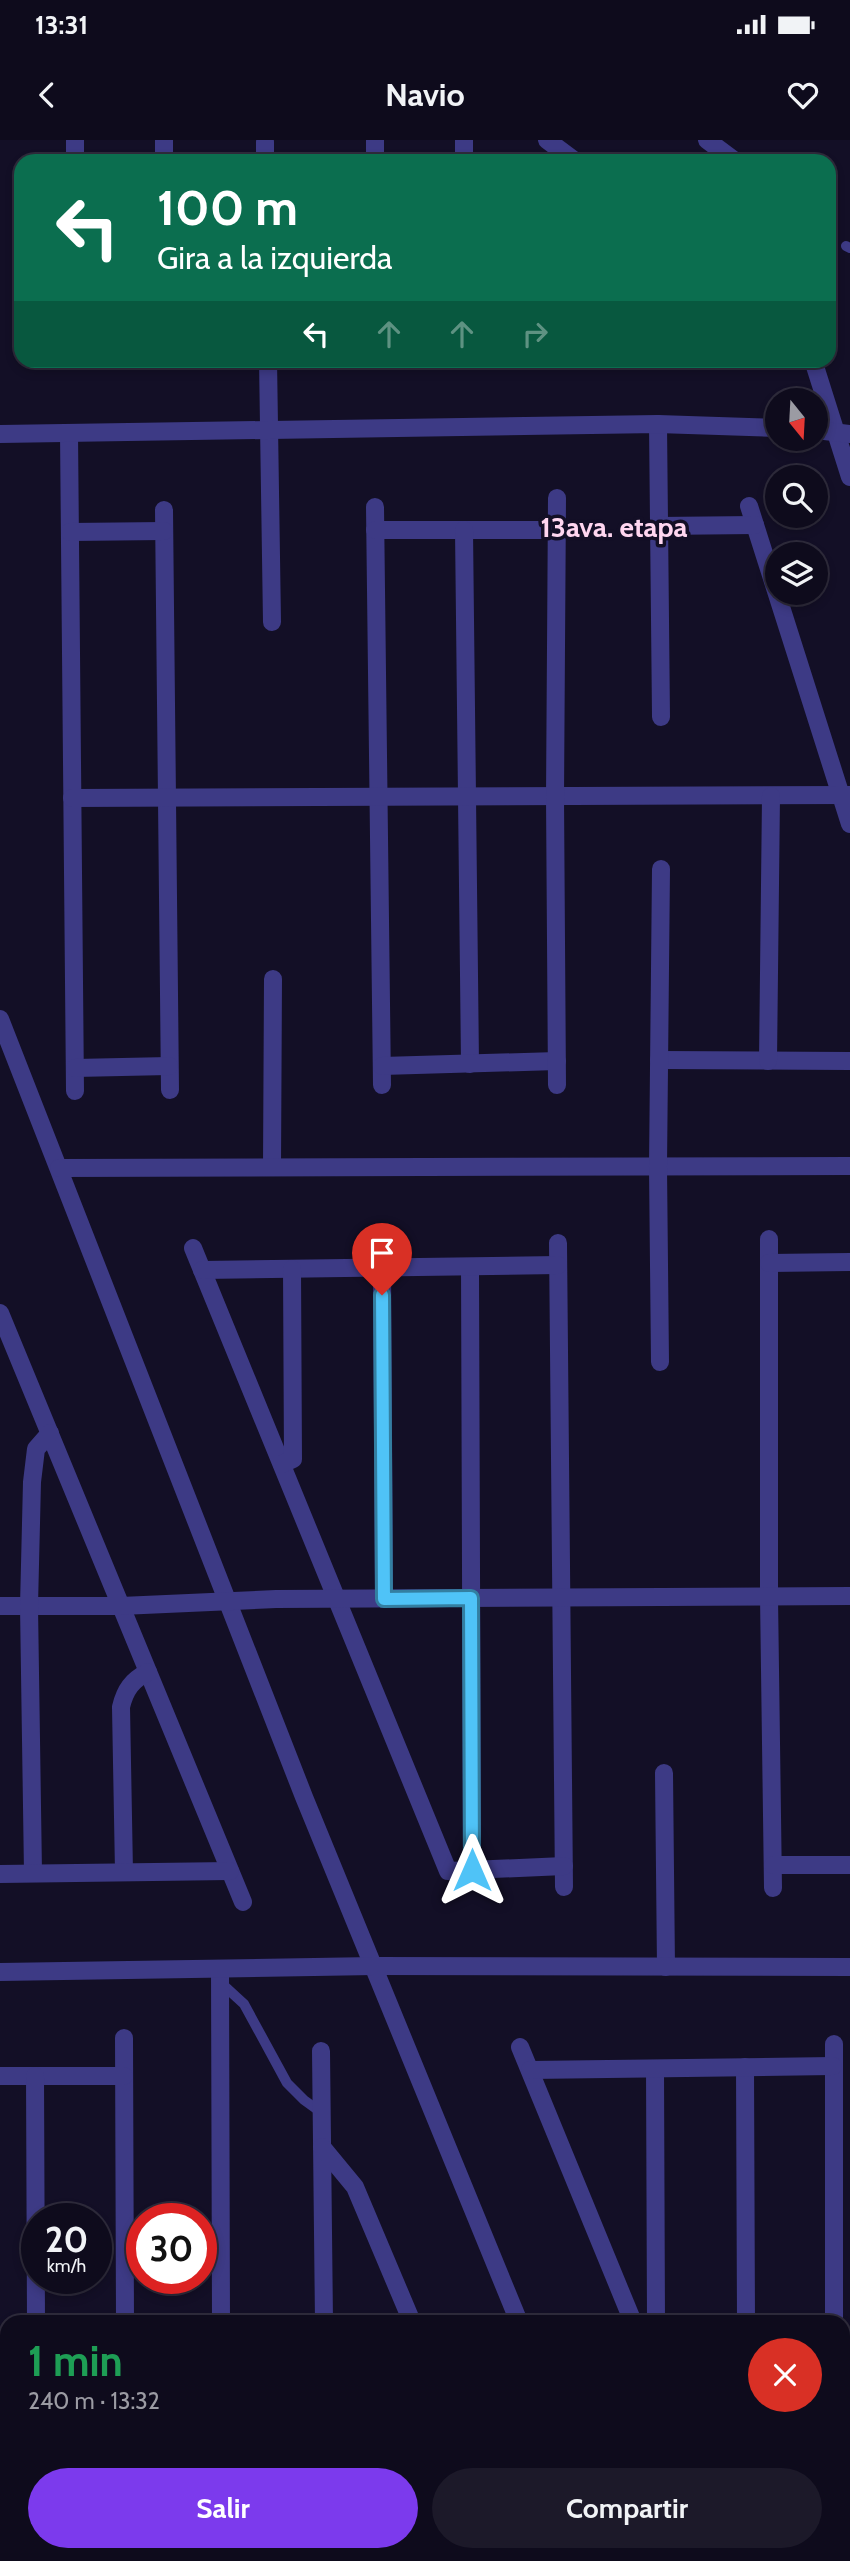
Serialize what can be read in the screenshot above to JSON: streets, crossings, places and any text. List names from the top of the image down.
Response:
{
  "districts": ["13ava. etapa"],
  "north": "bottom",
  "page": {
    "status": "13:31",
    "header": "Navio",
    "turn": ["100 m", "Gira a la izquierda"],
    "speed": "20 km/h",
    "limit": "30",
    "heading": ["1 min", "240 m · 13:32"],
    "buttons": ["Salir", "Compartir"]
  }
}
